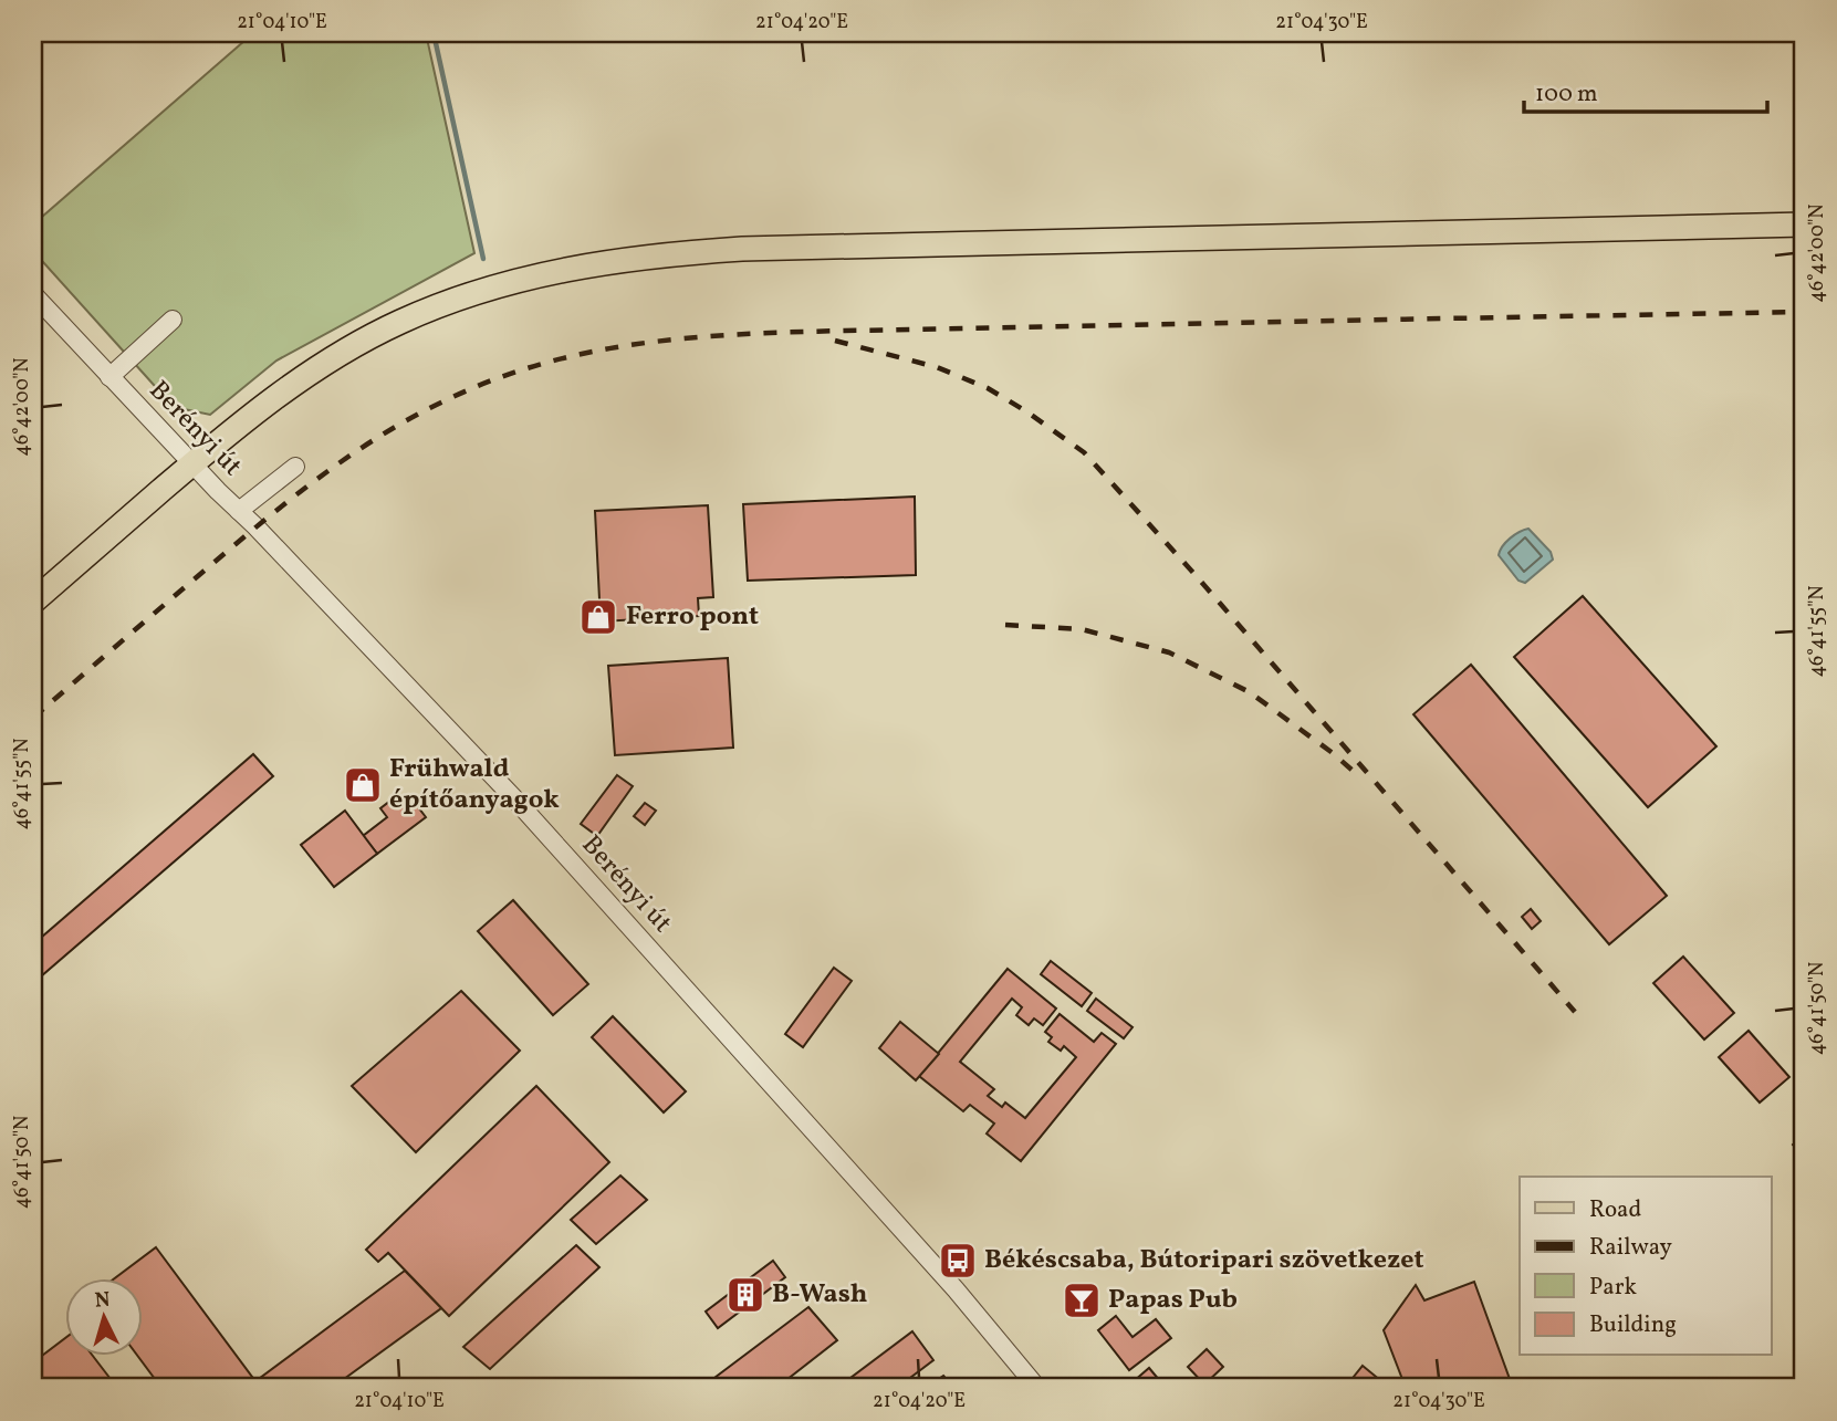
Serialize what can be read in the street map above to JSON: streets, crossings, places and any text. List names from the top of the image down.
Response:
{
  "streets": {
    "street": ["Berényi út"]
  },
  "places": {
    "shop": ["Ferro pont", "Frühwald építőanyagok"],
    "bus stop": ["Békéscsaba, Bútoripari szövetkezet"],
    "building": ["B-Wash"],
    "bar": ["Papas Pub"]
  },
  "legend": [
    "Road",
    "Railway",
    "Park",
    "Building"
  ],
  "scale_bar": "100 m",
  "north": "top",
  "coordinates": [
    "21°04'10\"E",
    "21°04'20\"E",
    "21°04'30\"E",
    "46°42'00\"N",
    "46°41'55\"N",
    "46°41'50\"N"
  ]
}
